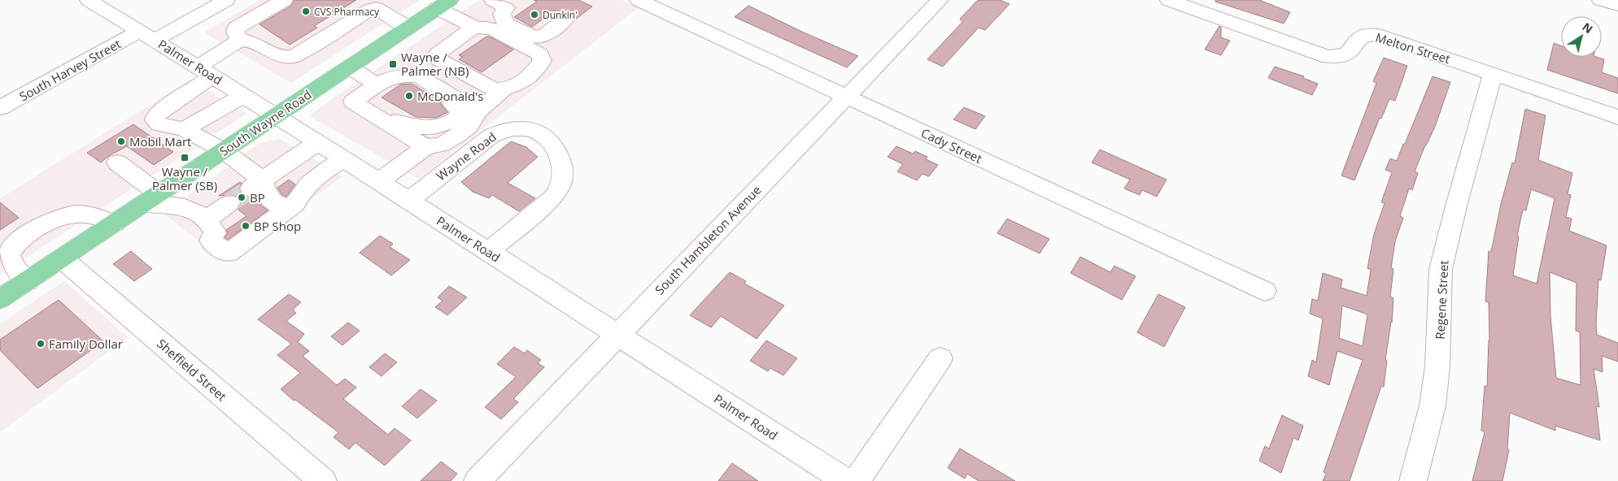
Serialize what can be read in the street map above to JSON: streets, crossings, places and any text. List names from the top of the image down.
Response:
{
  "streets": {
    "main road": ["South Wayne Road"],
    "street": [
      "Melton Street",
      "Palmer Road",
      "South Harvey Street",
      "Cady Street",
      "Wayne Road",
      "South Hambleton Avenue",
      "Regene Street",
      "Sheffield Street"
    ]
  },
  "crossings": [
    ["Melton Street", "Regene Street"],
    ["Palmer Road", "South Harvey Street"],
    ["Palmer Road", "South Wayne Road"],
    ["Palmer Road", "Wayne Road"],
    ["Palmer Road", "South Hambleton Avenue"],
    ["South Wayne Road", "Sheffield Street"],
    ["Cady Street", "South Hambleton Avenue"]
  ],
  "places": {
    "other": [
      "CVS Pharmacy",
      "Dunkin'",
      "McDonald's",
      "Mobil Mart",
      "BP",
      "BP Shop",
      "Family Dollar"
    ],
    "transit": ["Wayne / Palmer (NB)", "Wayne / Palmer (SB)"]
  },
  "north": "top right"
}
